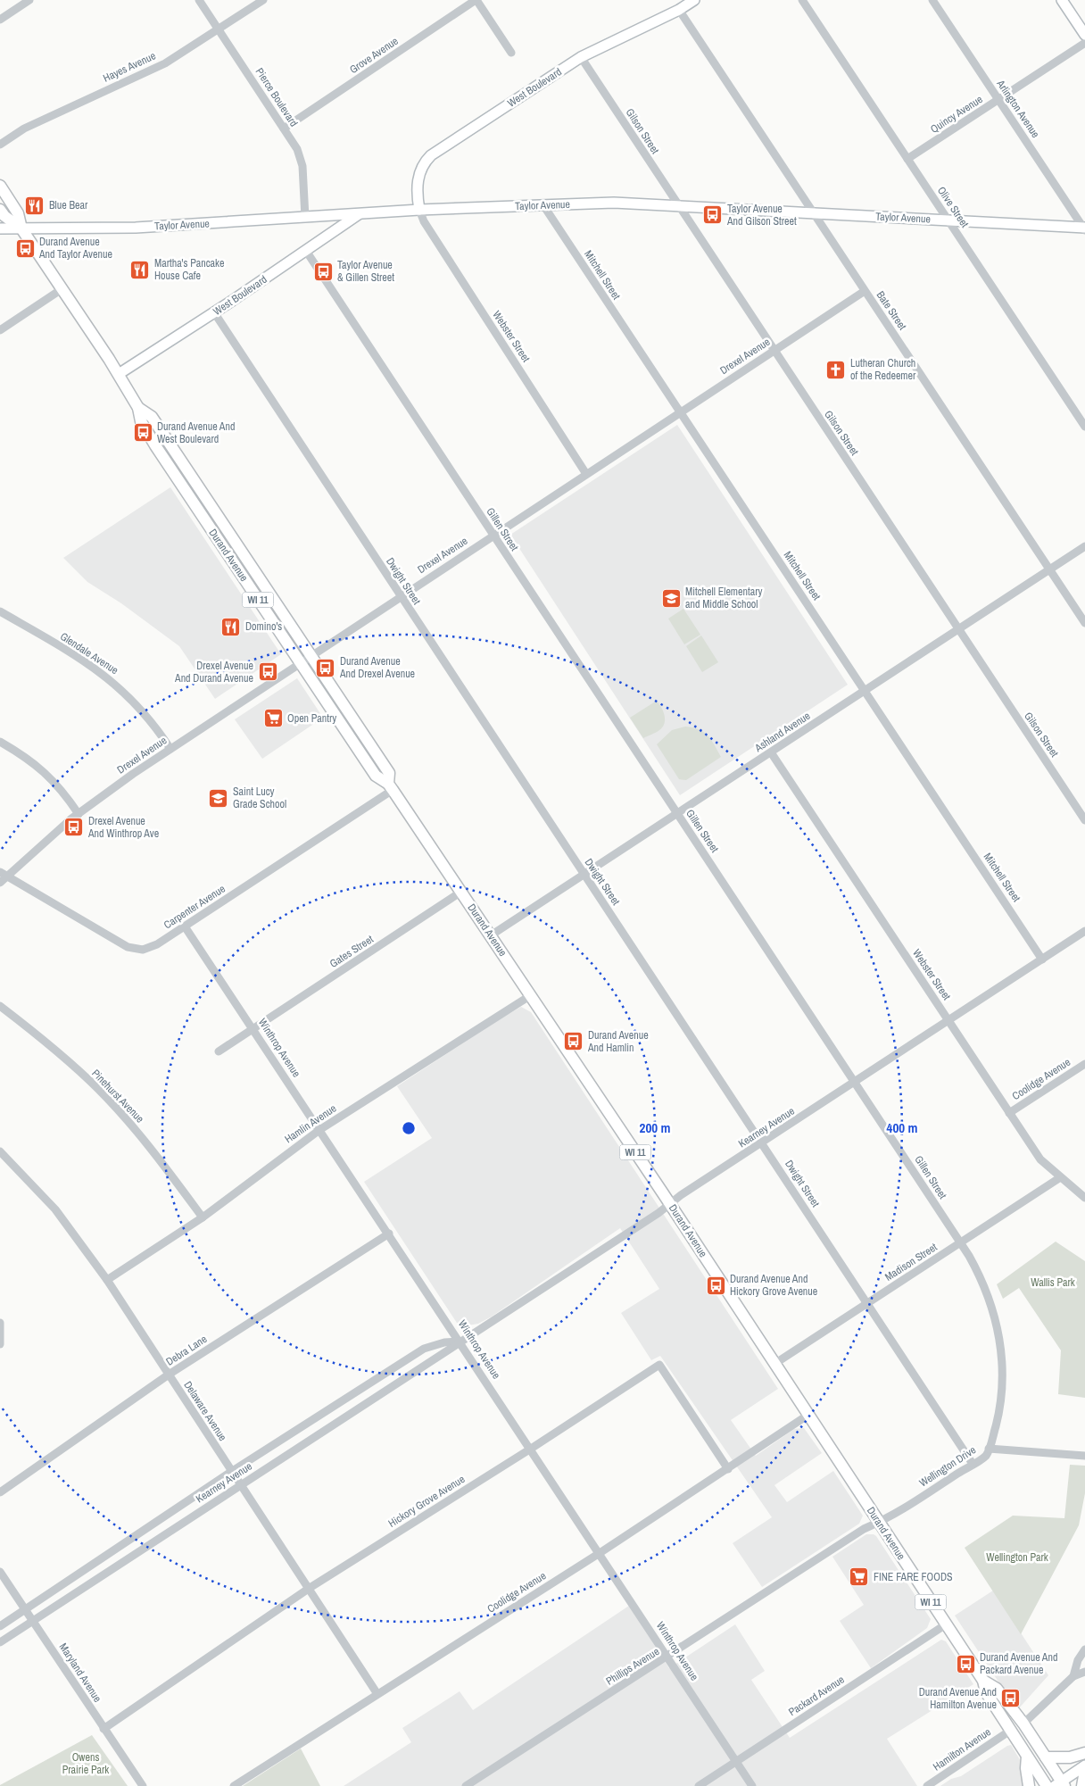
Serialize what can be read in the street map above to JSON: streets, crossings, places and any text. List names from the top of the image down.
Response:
{
  "streets": {
    "main road": ["Durand Avenue", "WI 11"],
    "street": [
      "Grove Avenue",
      "Hayes Avenue",
      "West Boulevard",
      "Pierce Boulevard",
      "Arlington Avenue",
      "Quincy Avenue",
      "Gilson Street",
      "Taylor Avenue",
      "Olive Street",
      "Mitchell Street",
      "Bate Street",
      "Webster Street",
      "Drexel Avenue",
      "Gillen Street",
      "Dwight Street",
      "Glendale Avenue",
      "Ashland Avenue",
      "Carpenter Avenue",
      "Gates Street",
      "Winthrop Avenue",
      "Coolidge Avenue",
      "Pinehurst Avenue",
      "Hamlin Avenue",
      "Kearney Avenue",
      "Madison Street",
      "Debra Lane",
      "Delaware Avenue",
      "Wellington Drive",
      "Hickory Grove Avenue",
      "Phillips Avenue",
      "Maryland Avenue",
      "Packard Avenue",
      "Hamilton Avenue"
    ]
  },
  "crossings": [
    ["Grove Avenue", "Pierce Boulevard"],
    ["Hayes Avenue", "Pierce Boulevard"],
    ["West Boulevard", "Gilson Street"],
    ["West Boulevard", "Taylor Avenue"],
    ["West Boulevard", "Bate Street"],
    ["West Boulevard", "Webster Street"],
    ["West Boulevard", "Gillen Street"],
    ["West Boulevard", "Durand Avenue"],
    ["West Boulevard", "Dwight Street"],
    ["Pierce Boulevard", "Taylor Avenue"],
    ["Arlington Avenue", "Quincy Avenue"],
    ["Arlington Avenue", "Taylor Avenue"],
    ["Quincy Avenue", "Olive Street"],
    ["Gilson Street", "Taylor Avenue"],
    ["Gilson Street", "Drexel Avenue"],
    ["Gilson Street", "Ashland Avenue"],
    ["Taylor Avenue", "Olive Street"],
    ["Taylor Avenue", "Mitchell Street"],
    ["Taylor Avenue", "Bate Street"],
    ["Taylor Avenue", "Webster Street"],
    ["Taylor Avenue", "Durand Avenue"],
    ["Mitchell Street", "Drexel Avenue"],
    ["Mitchell Street", "Ashland Avenue"],
    ["Mitchell Street", "Kearney Avenue"],
    ["Bate Street", "Drexel Avenue"],
    ["Bate Street", "Ashland Avenue"],
    ["Webster Street", "Drexel Avenue"],
    ["Webster Street", "Ashland Avenue"],
    ["Webster Street", "Coolidge Avenue"],
    ["Webster Street", "Kearney Avenue"],
    ["Webster Street", "Madison Street"],
    ["Drexel Avenue", "Gillen Street"],
    ["Drexel Avenue", "Durand Avenue"],
    ["Drexel Avenue", "Dwight Street"],
    ["Drexel Avenue", "Glendale Avenue"],
    ["Drexel Avenue", "Carpenter Avenue"],
    ["Gillen Street", "Ashland Avenue"],
    ["Gillen Street", "Kearney Avenue"],
    ["Gillen Street", "Madison Street"],
    ["Gillen Street", "Wellington Drive"],
    ["Durand Avenue", "Ashland Avenue"],
    ["Durand Avenue", "Carpenter Avenue"],
    ["Durand Avenue", "Gates Street"],
    ["Durand Avenue", "Coolidge Avenue"],
    ["Durand Avenue", "Hamlin Avenue"],
    ["Durand Avenue", "Kearney Avenue"],
    ["Durand Avenue", "Madison Street"],
    ["Durand Avenue", "Wellington Drive"],
    ["Durand Avenue", "Phillips Avenue"],
    ["Durand Avenue", "Packard Avenue"],
    ["Durand Avenue", "Hamilton Avenue"],
    ["Dwight Street", "Ashland Avenue"],
    ["Dwight Street", "Kearney Avenue"],
    ["Dwight Street", "Madison Street"],
    ["Dwight Street", "Wellington Drive"],
    ["Carpenter Avenue", "Winthrop Avenue"],
    ["Gates Street", "Winthrop Avenue"],
    ["Winthrop Avenue", "Coolidge Avenue"],
    ["Winthrop Avenue", "Hamlin Avenue"],
    ["Winthrop Avenue", "Kearney Avenue"],
    ["Winthrop Avenue", "Debra Lane"],
    ["Winthrop Avenue", "Hickory Grove Avenue"],
    ["Winthrop Avenue", "Phillips Avenue"],
    ["Winthrop Avenue", "Packard Avenue"],
    ["Coolidge Avenue", "Delaware Avenue"],
    ["Coolidge Avenue", "Hickory Grove Avenue"],
    ["Pinehurst Avenue", "Hamlin Avenue"],
    ["Hamlin Avenue", "Delaware Avenue"],
    ["Kearney Avenue", "Delaware Avenue"],
    ["Kearney Avenue", "Maryland Avenue"],
    ["Debra Lane", "Delaware Avenue"],
    ["Delaware Avenue", "Hickory Grove Avenue"],
    ["Wellington Drive", "Phillips Avenue"],
    ["Hickory Grove Avenue", "Maryland Avenue"]
  ],
  "parks": ["Wallis Park", "Wellington Park", "Owens Prairie Park"],
  "places": {
    "restaurant": ["Blue Bear", "Martha's Pancake House Cafe", "Domino's"],
    "bus stop": [
      "Taylor Avenue And Gilson Street",
      "Durand Avenue And Taylor Avenue",
      "Taylor Avenue & Gillen Street",
      "Durand Avenue And West Boulevard",
      "Durand Avenue And Drexel Avenue",
      "Drexel Avenue And Durand Avenue",
      "Drexel Avenue And Winthrop Ave",
      "Durand Avenue And Hamlin",
      "Durand Avenue And Hickory Grove Avenue",
      "Durand Avenue And Packard Avenue",
      "Durand Avenue And Hamilton Avenue"
    ],
    "church": ["Lutheran Church of the Redeemer"],
    "school or university": ["Mitchell Elementary and Middle School", "Saint Lucy Grade School"],
    "supermarket": ["Open Pantry", "FINE FARE FOODS"]
  },
  "rings": ["200 m", "400 m"]
}
